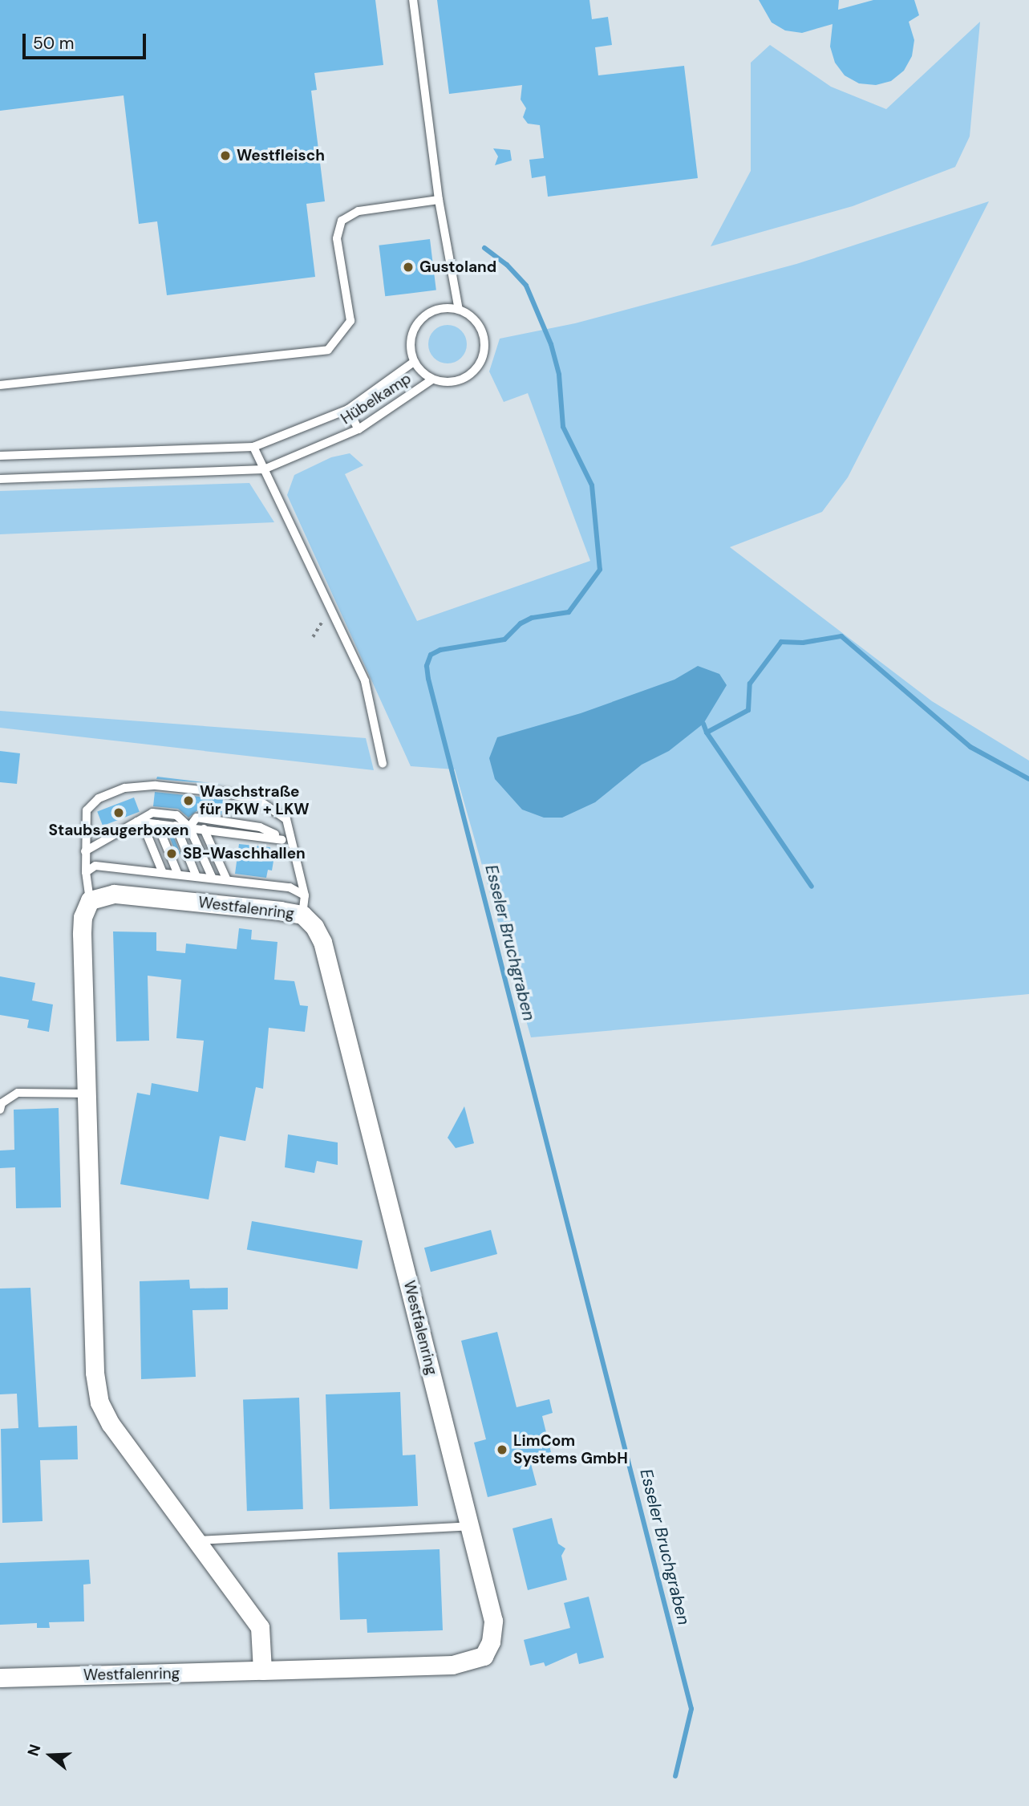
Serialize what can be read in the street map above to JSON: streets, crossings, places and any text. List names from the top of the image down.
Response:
{
  "streets": {
    "street": ["Westfalenring"],
    "lane": ["Hübelkamp"]
  },
  "water": ["Esseler Bruchgraben"],
  "places": [
    "Westfleisch",
    "Gustoland",
    "Waschstraße für PKW + LKW",
    "Staubsaugerboxen",
    "SB-Waschhallen",
    "LimCom Systems GmbH"
  ],
  "scale_bar": "50 m",
  "north": "left"
}
